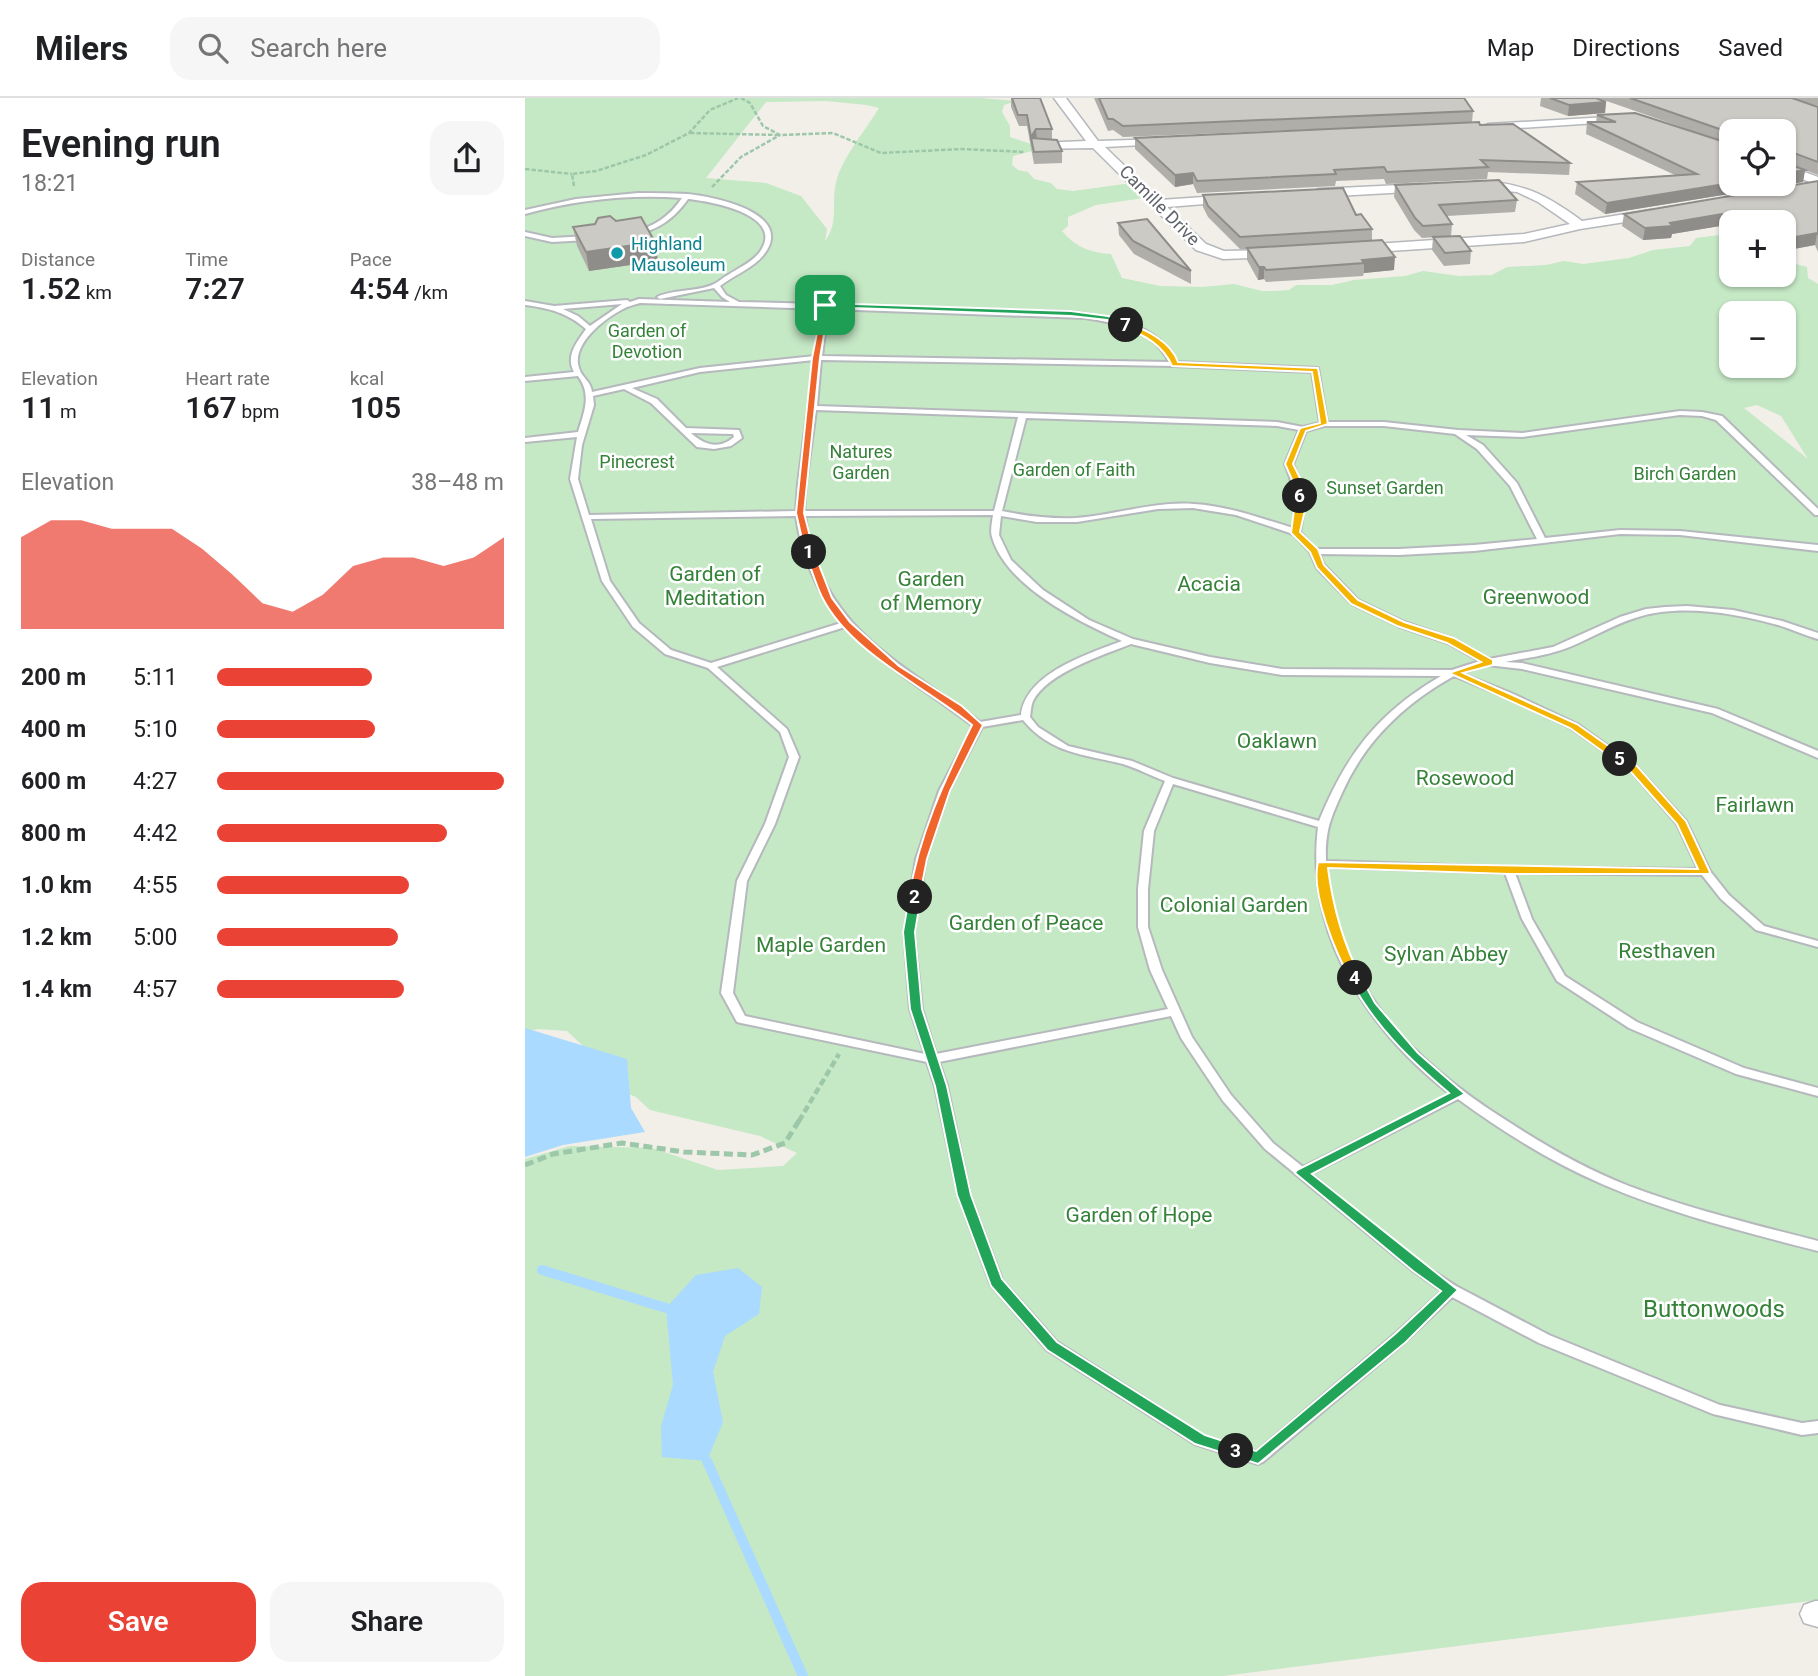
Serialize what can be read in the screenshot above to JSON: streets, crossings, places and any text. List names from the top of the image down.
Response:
{
  "streets": {
    "street": ["Camille Drive"]
  },
  "parks": [
    "Garden of Devotion",
    "Natures Garden",
    "Pinecrest",
    "Garden of Faith",
    "Birch Garden",
    "Sunset Garden",
    "Garden of Meditation",
    "Garden of Memory",
    "Acacia",
    "Greenwood",
    "Oaklawn",
    "Rosewood",
    "Fairlawn",
    "Colonial Garden",
    "Garden of Peace",
    "Maple Garden",
    "Resthaven",
    "Sylvan Abbey",
    "Garden of Hope",
    "Buttonwoods"
  ],
  "places": ["Highland Mausoleum"],
  "page": {
    "header": "Milers",
    "search": "Search here",
    "nav": ["Map", "Directions", "Saved"],
    "heading": ["Evening run", "18:21"],
    "map_buttons": ["+", "−"],
    "stats": [
      ["Distance", "1.52 km"],
      ["Time", "7:27"],
      ["Pace", "4:54 /km"],
      ["Elevation", "11 m"],
      ["Heart rate", "167 bpm"],
      ["kcal", "105"]
    ],
    "pins": [
      "7",
      "6",
      "1",
      "5",
      "2",
      "4",
      "3"
    ],
    "chart": ["Elevation", "38–48 m"],
    "list": [
      {
        "name": "200 m",
        "note": "5:11"
      },
      {
        "name": "400 m",
        "note": "5:10"
      },
      {
        "name": "600 m",
        "note": "4:27"
      },
      {
        "name": "800 m",
        "note": "4:42"
      },
      {
        "name": "1.0 km",
        "note": "4:55"
      },
      {
        "name": "1.2 km",
        "note": "5:00"
      },
      {
        "name": "1.4 km",
        "note": "4:57"
      }
    ],
    "buttons": ["Save", "Share"]
  }
}
